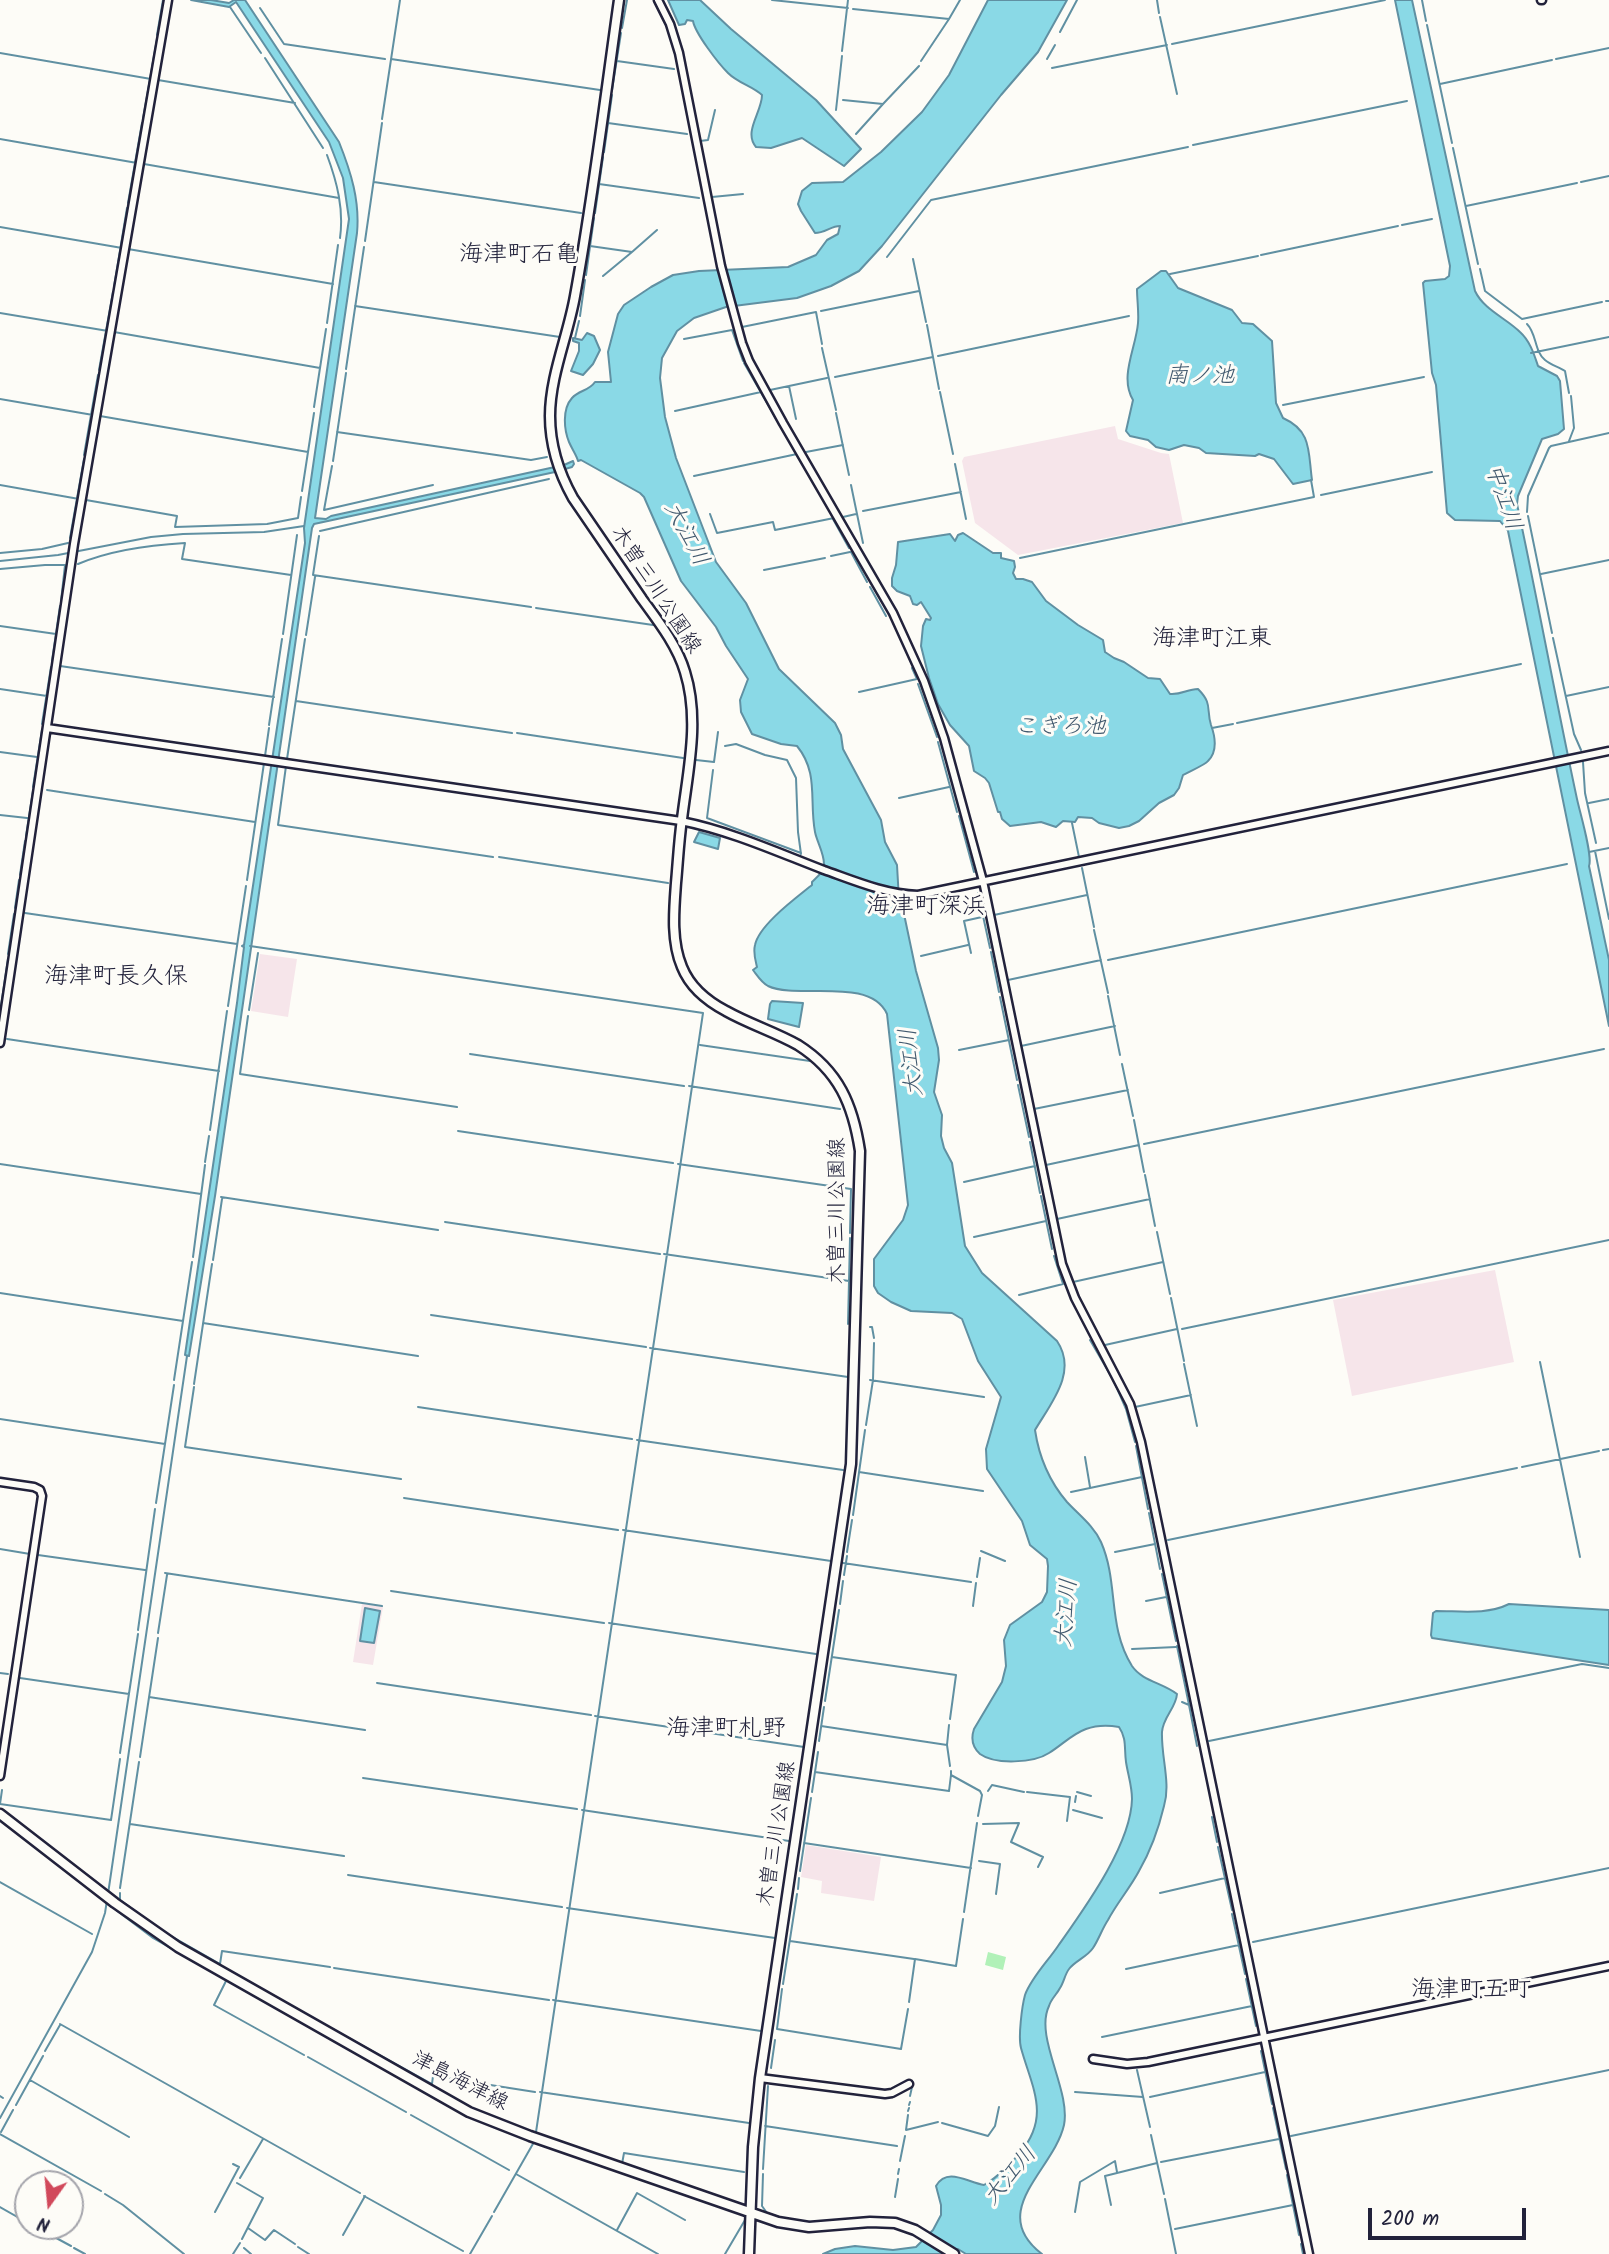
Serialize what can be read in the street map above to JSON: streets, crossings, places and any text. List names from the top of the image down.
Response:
{
  "streets": {
    "main road": ["木曽三川公園線", "津島海津線"]
  },
  "crossings": [
    ["木曽三川公園線", "津島海津線"]
  ],
  "districts": [
    "海津町石亀",
    "海津町江東",
    "海津町深浜",
    "海津町長久保",
    "海津町札野",
    "海津町五町"
  ],
  "water": [
    "南ノ池",
    "中江川",
    "大江川",
    "こぎろ池"
  ],
  "scale_bar": "200 m",
  "north": "bottom"
}
